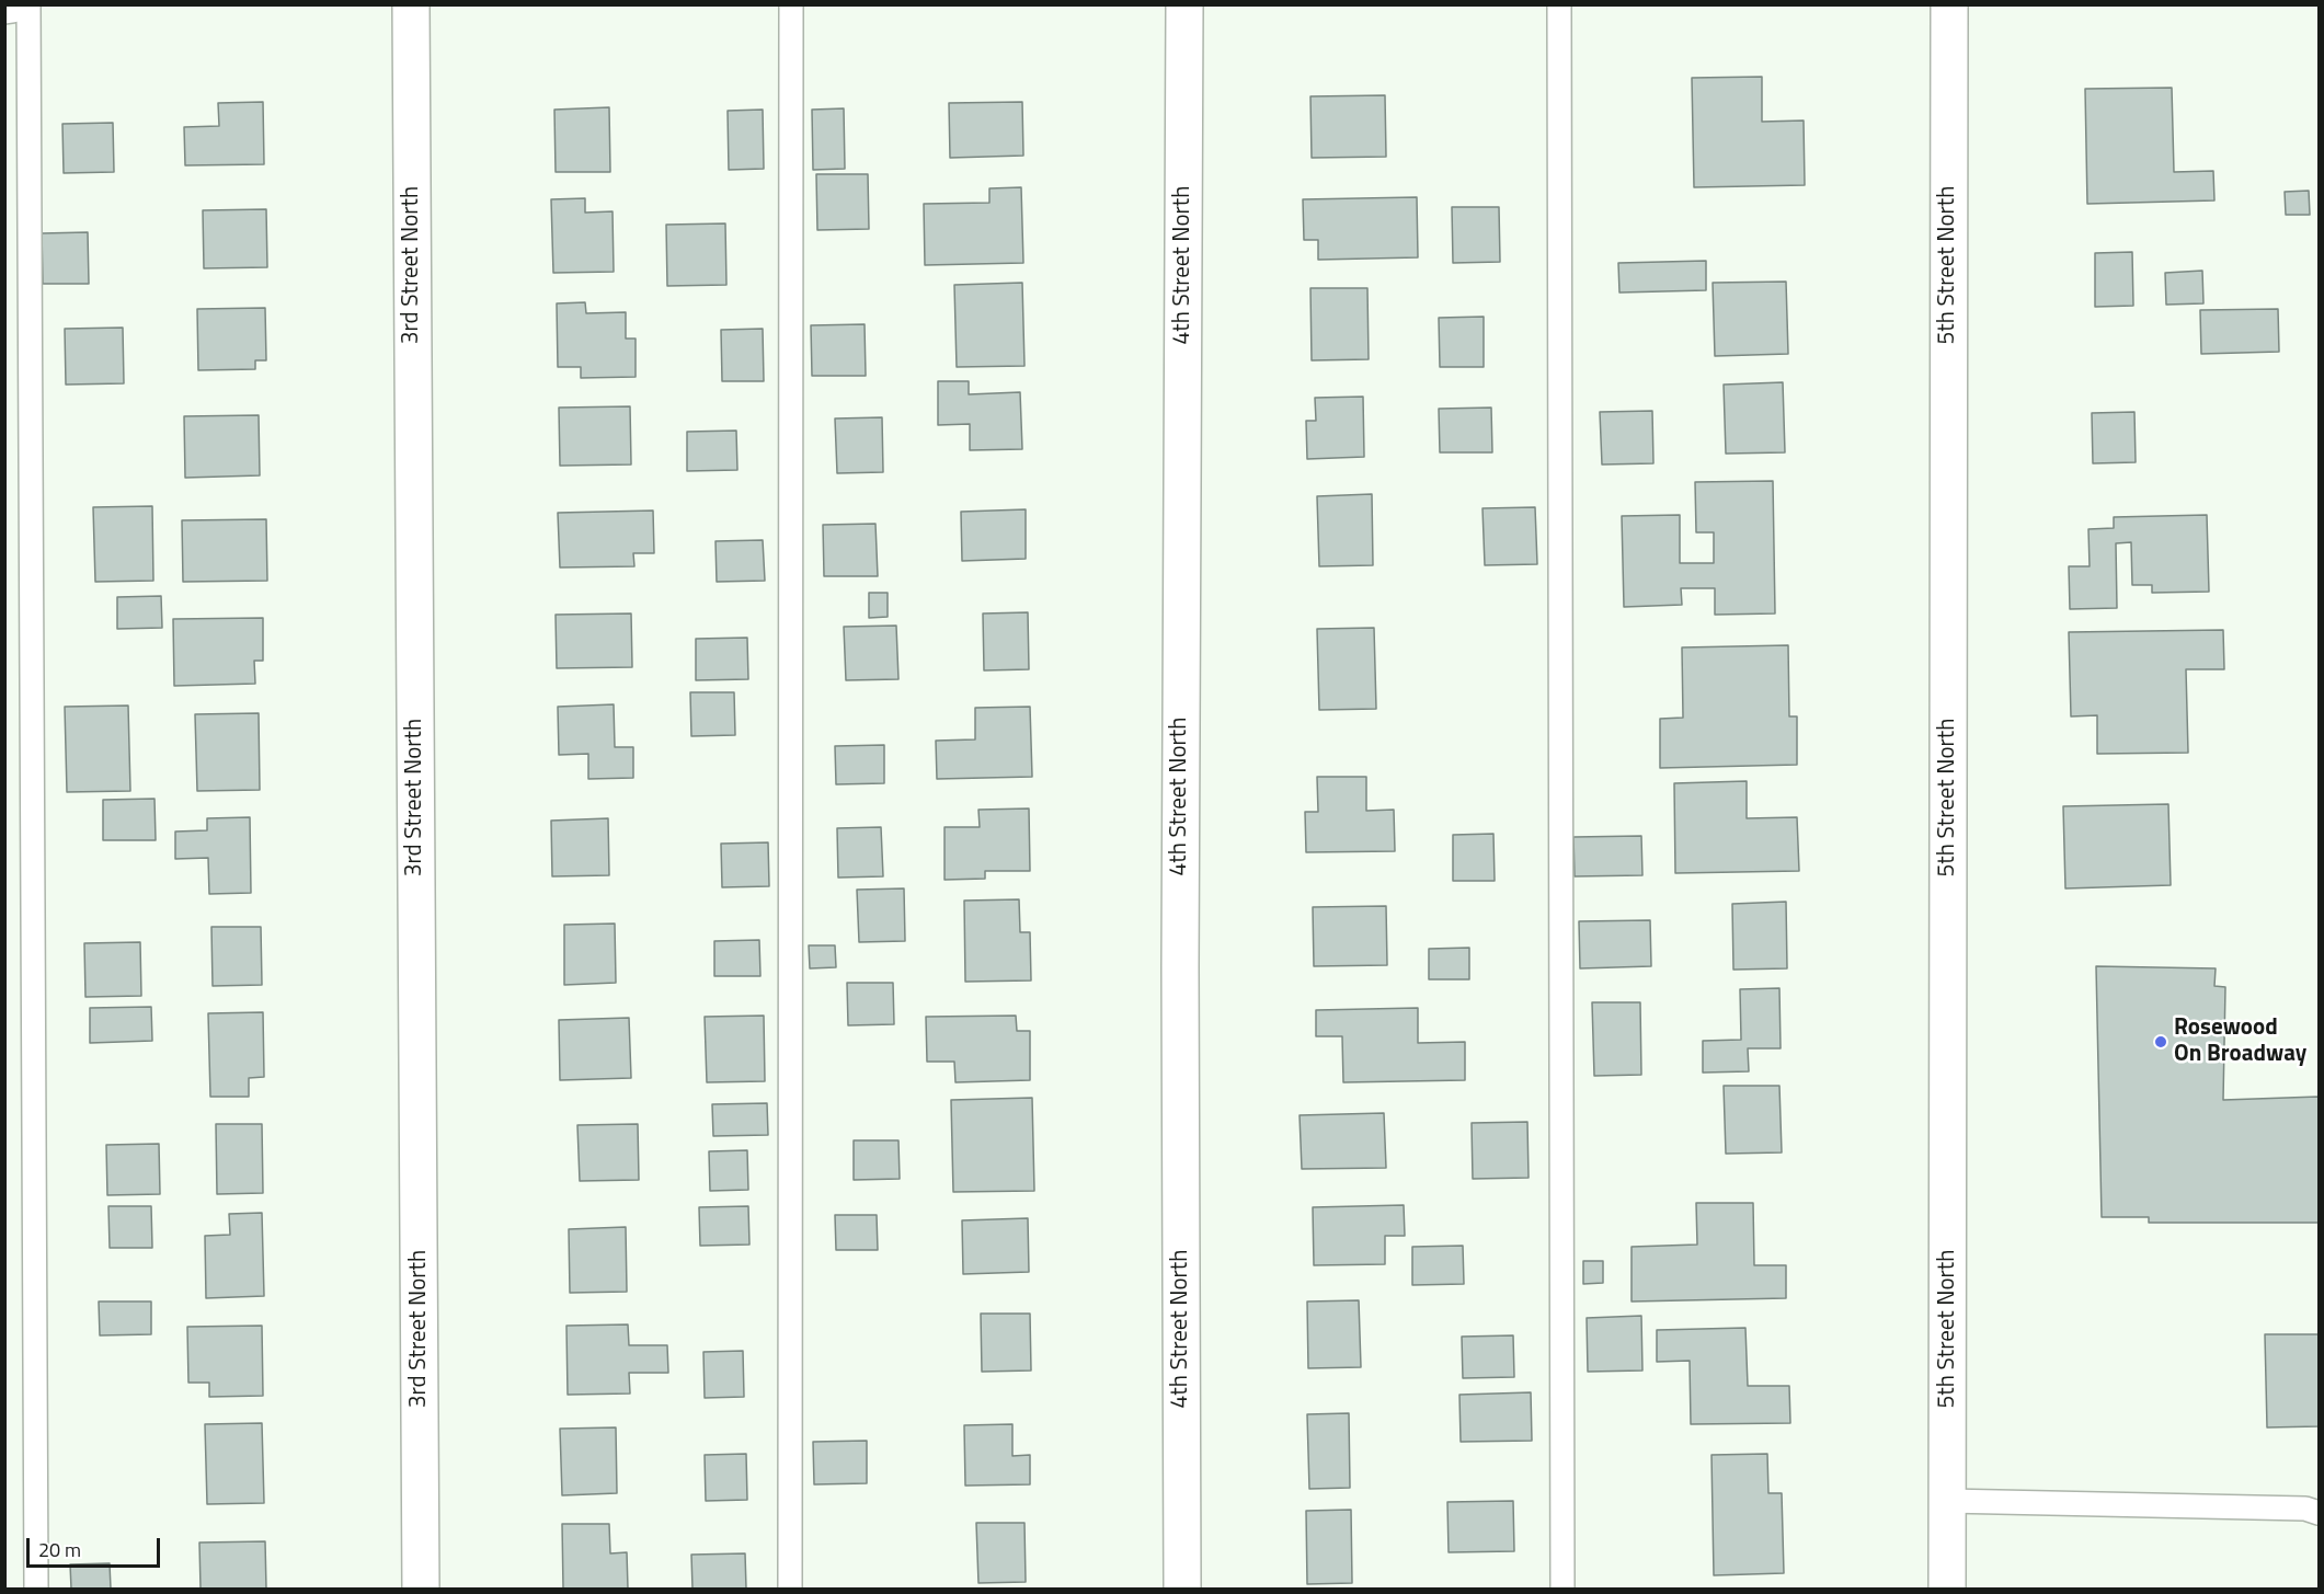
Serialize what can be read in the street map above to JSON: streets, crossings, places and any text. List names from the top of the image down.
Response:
{
  "streets": {
    "street": ["3rd Street North", "4th Street North", "5th Street North"]
  },
  "places": ["Rosewood On Broadway"],
  "scale_bar": "20 m"
}
